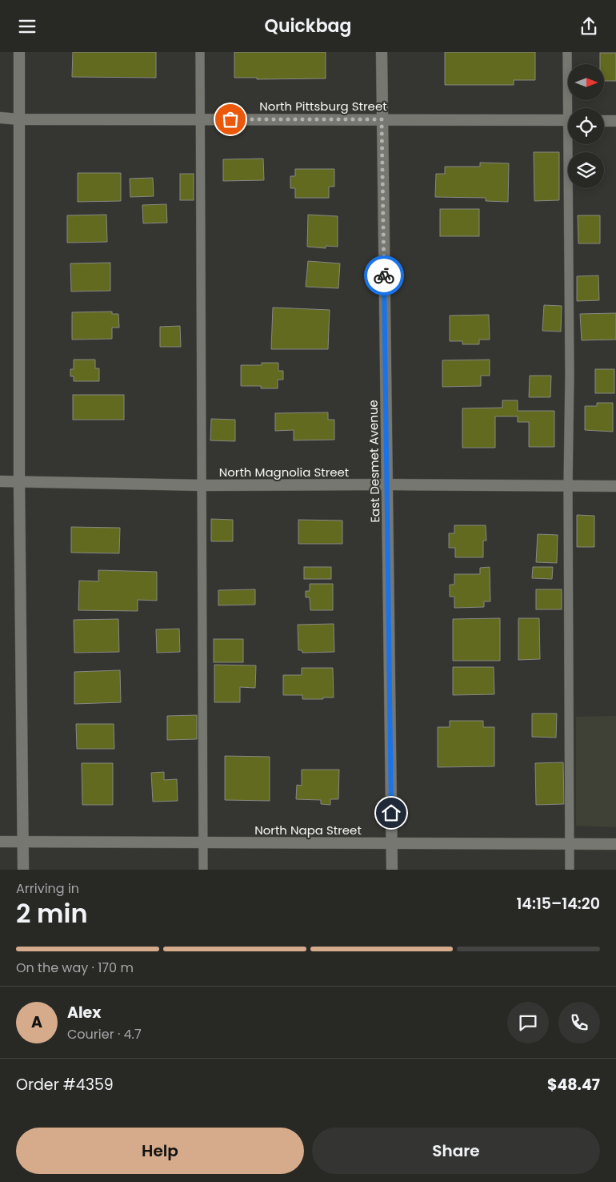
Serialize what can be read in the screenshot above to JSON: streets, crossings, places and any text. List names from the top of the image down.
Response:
{
  "streets": {
    "street": [
      "North Pittsburg Street",
      "East Desmet Avenue",
      "North Magnolia Street",
      "North Napa Street"
    ]
  },
  "crossings": [
    ["North Pittsburg Street", "East Desmet Avenue"],
    ["East Desmet Avenue", "North Magnolia Street"],
    ["East Desmet Avenue", "North Napa Street"]
  ],
  "north": "right",
  "page": {
    "header": "Quickbag",
    "heading": ["2 min", "Arriving in", "14:15–14:20"],
    "panel": [
      "Alex",
      "Courier · 4.7",
      "Order #4359",
      "$48.47"
    ],
    "bar": "On the way · 170 m",
    "round": "A",
    "buttons": ["Help", "Share"]
  }
}
